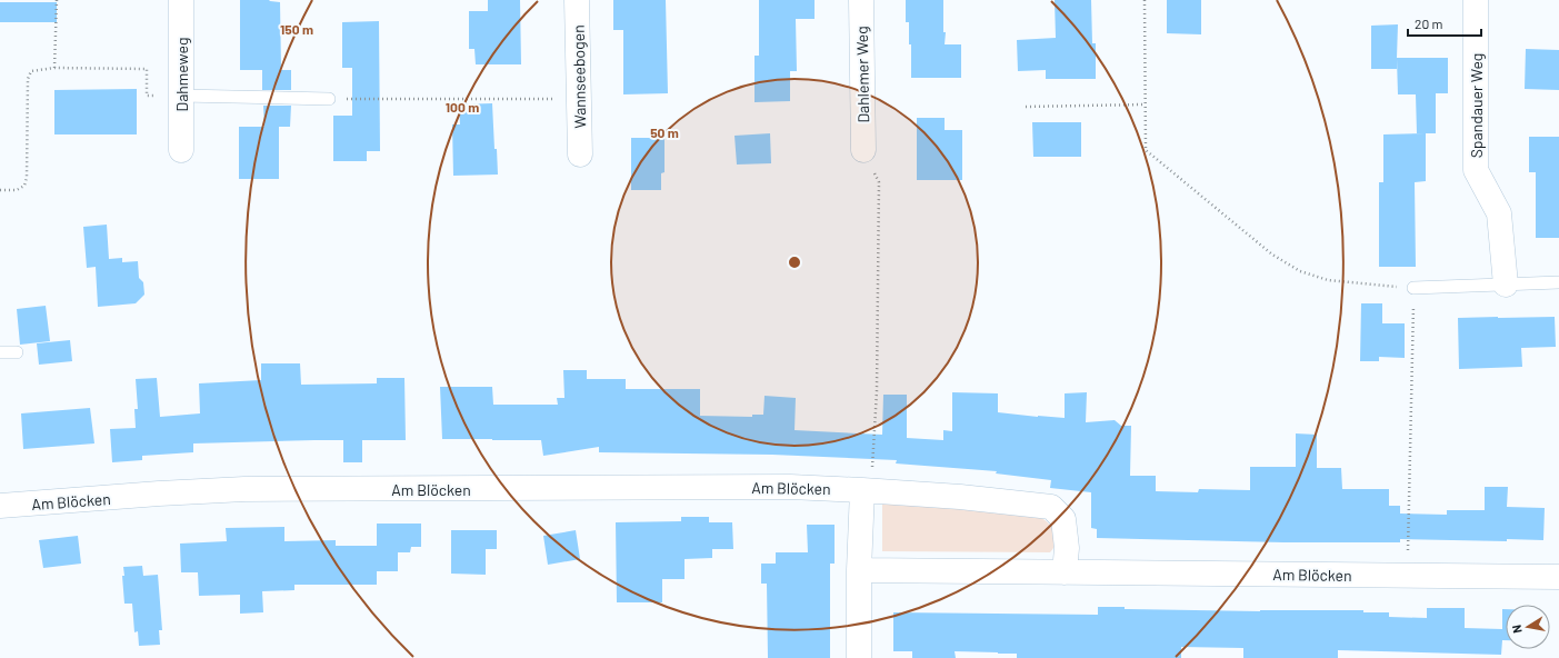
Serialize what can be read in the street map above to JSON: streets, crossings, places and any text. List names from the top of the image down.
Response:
{
  "streets": {
    "street": [
      "Dahmeweg",
      "Dahlemer Weg",
      "Wannseebogen",
      "Spandauer Weg",
      "Am Blöcken"
    ]
  },
  "scale_bar": "20 m",
  "north": "left",
  "rings": ["150 m", "100 m", "50 m"]
}
